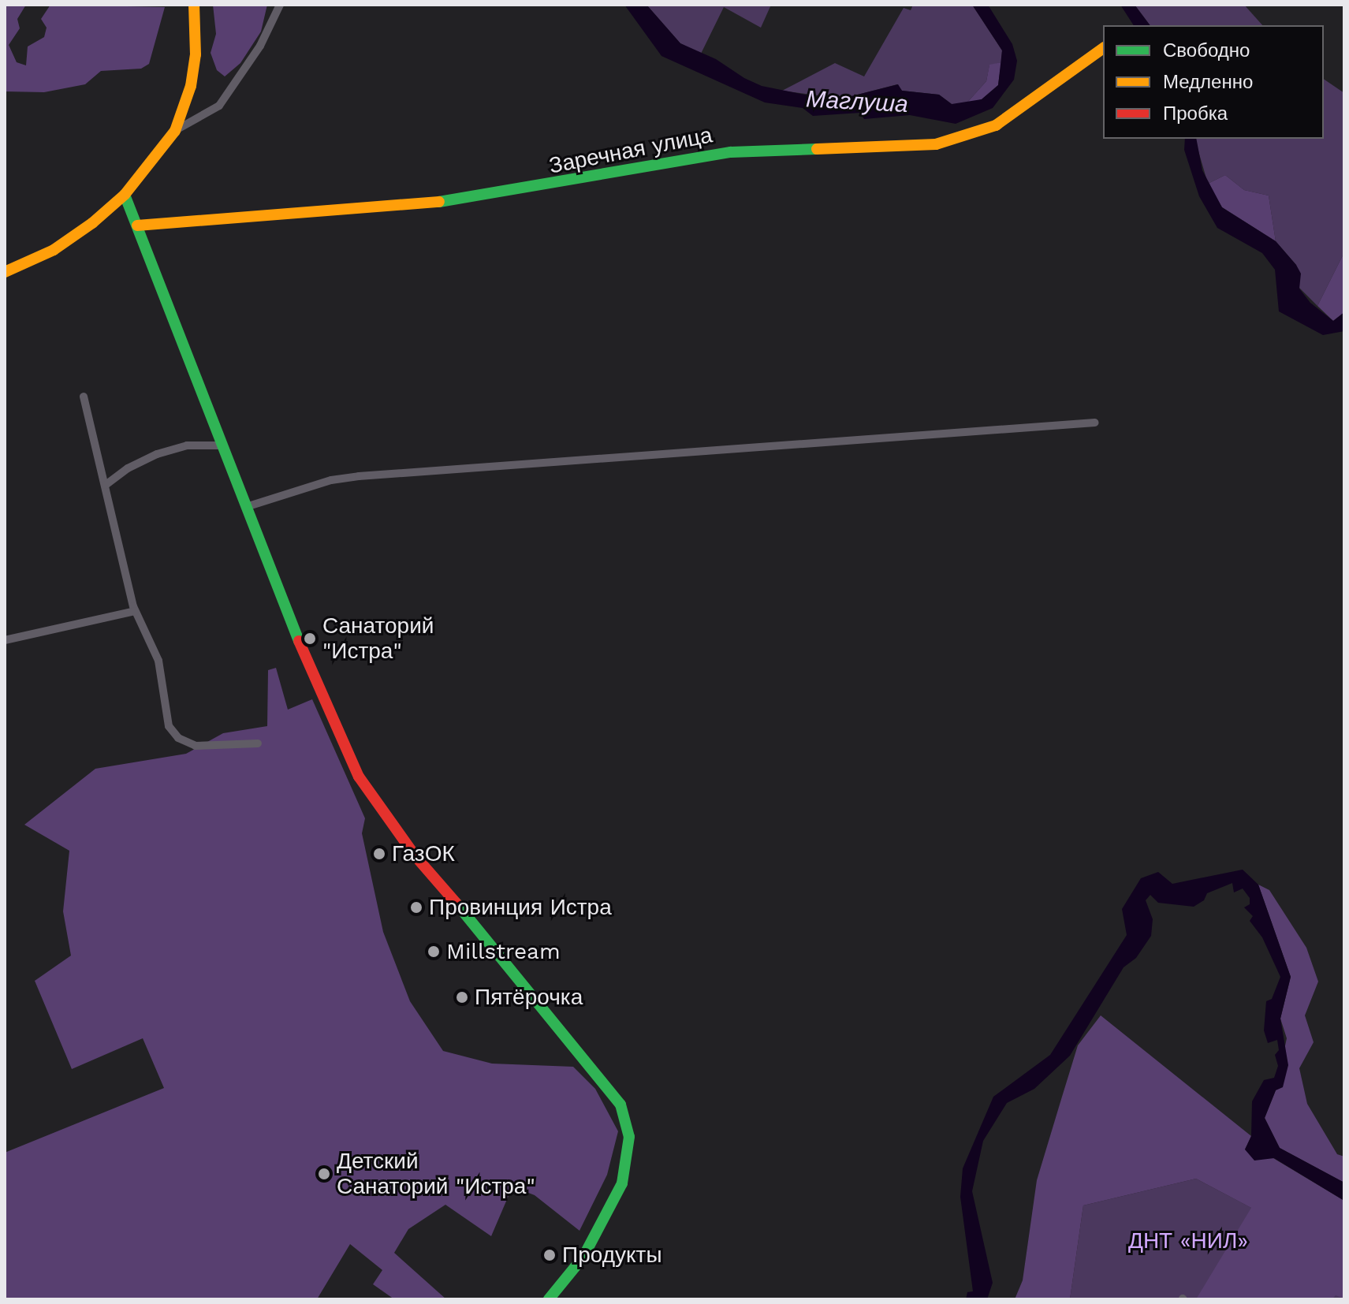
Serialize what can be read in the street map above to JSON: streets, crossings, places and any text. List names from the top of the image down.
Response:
{
  "streets": {
    "main road": ["Заречная улица"]
  },
  "water": ["Маглуша"],
  "parks": ["ДНТ «НИЛ»"],
  "places": [
    "Санаторий \"Истра\"",
    "ГазОК",
    "Провинция Истра",
    "Millstream",
    "Пятёрочка",
    "Детский Санаторий \"Истра\"",
    "Продукты"
  ],
  "legend": ["Свободно", "Медленно", "Пробка"]
}
